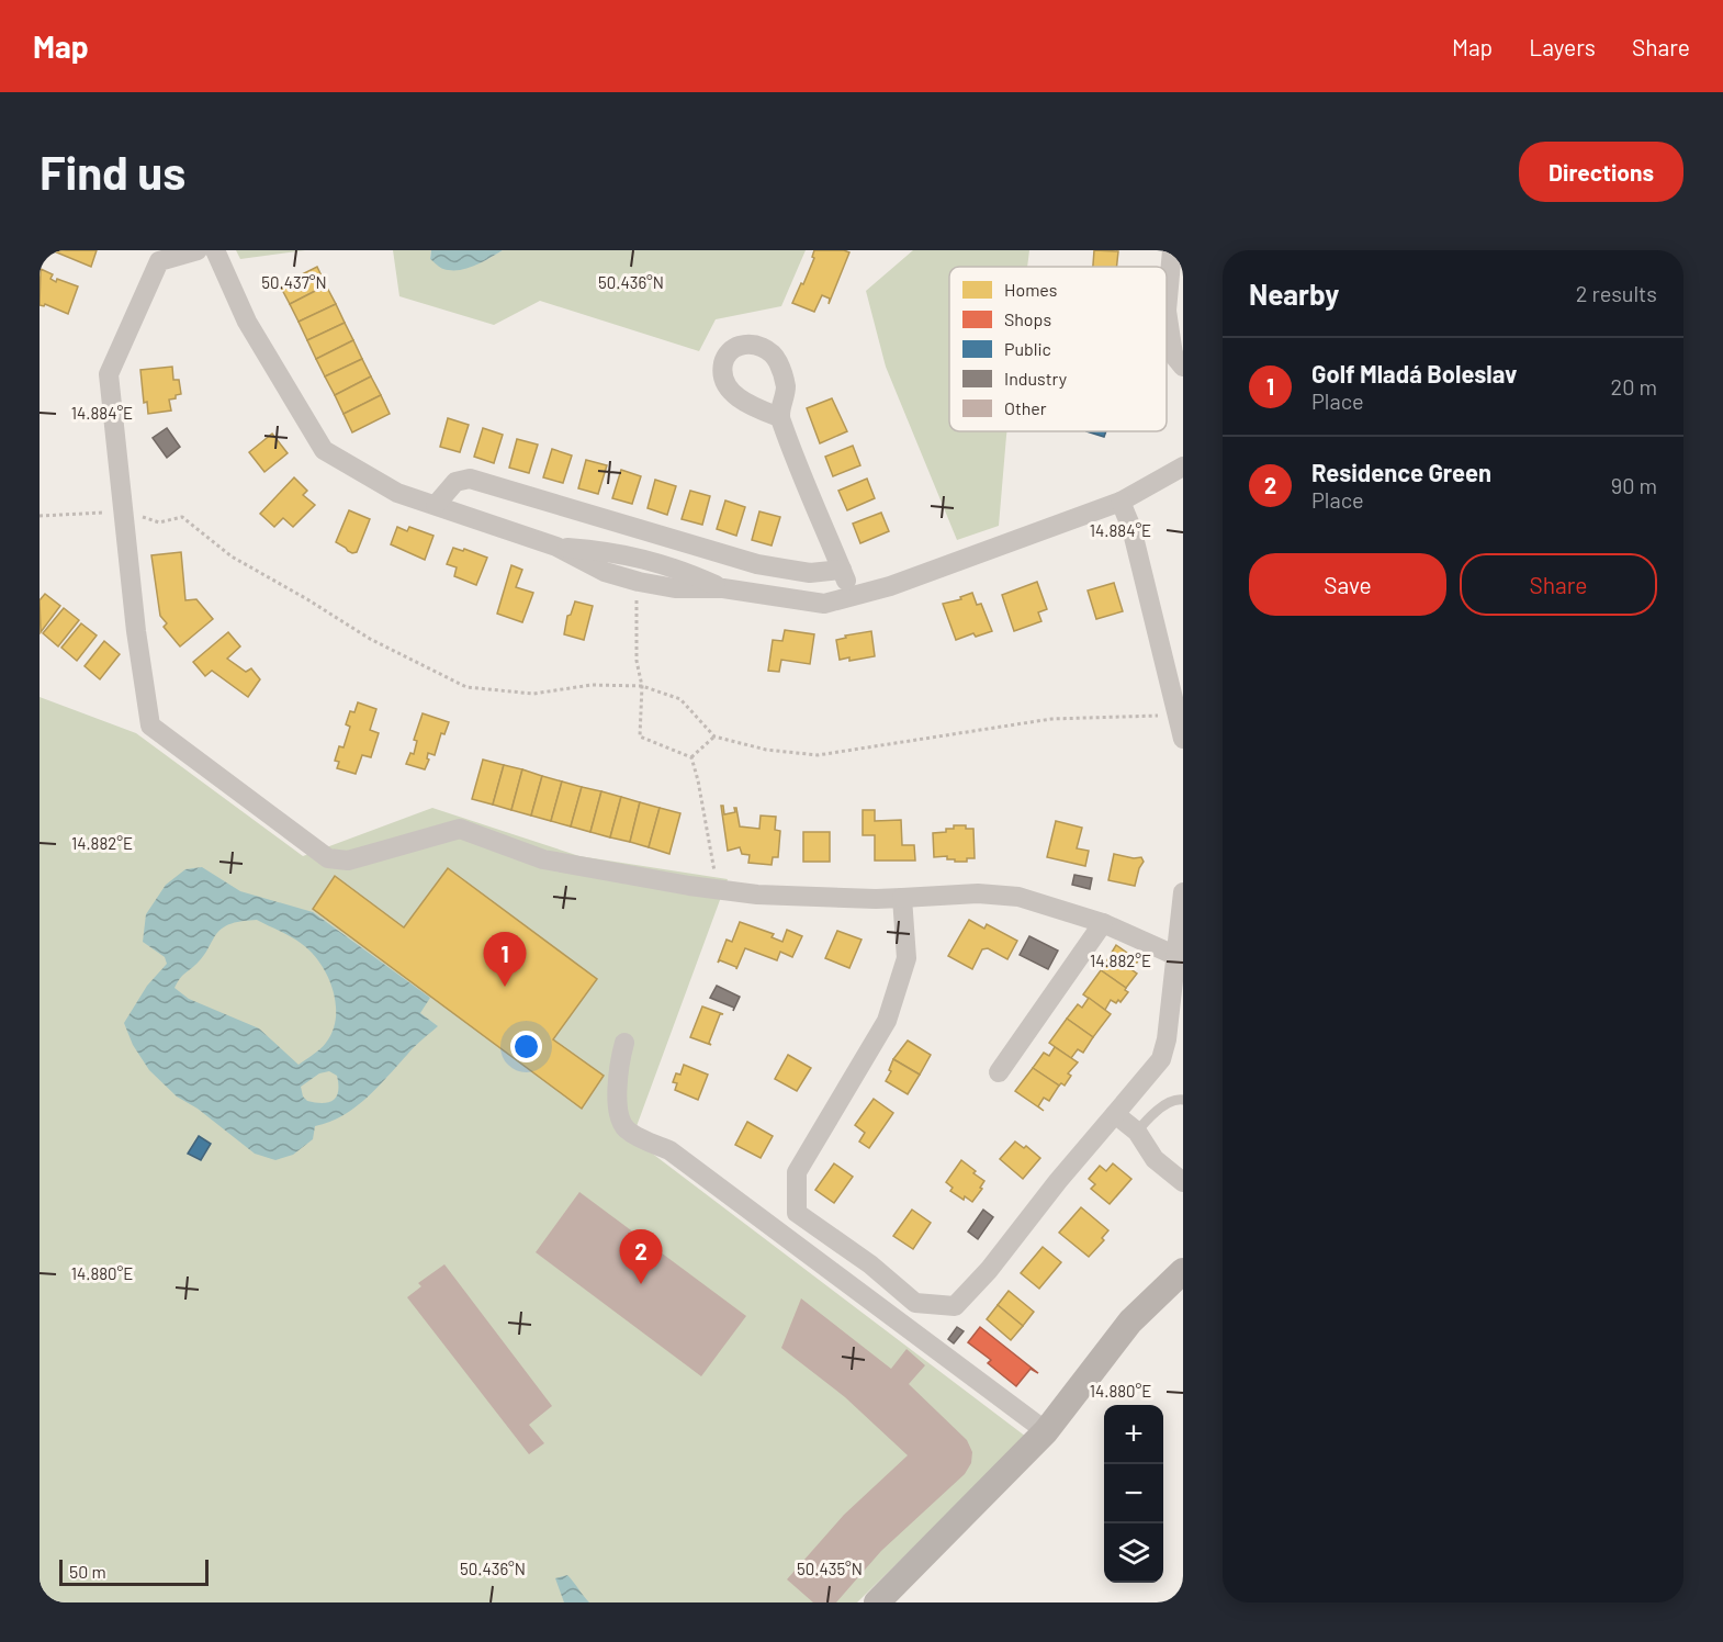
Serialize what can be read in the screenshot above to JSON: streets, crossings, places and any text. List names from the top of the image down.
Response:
{
  "legend": [
    "Homes",
    "Shops",
    "Public",
    "Industry",
    "Other"
  ],
  "scale_bar": "50 m",
  "page": {
    "header": "Map",
    "nav": ["Map", "Layers", "Share"],
    "buttons": [
      "Directions",
      ["Save", "Share"]
    ],
    "title": "Find us",
    "heading": ["Nearby", "2 results"],
    "list": [
      {
        "mark": "1",
        "name": "Golf Mladá Boleslav",
        "note": "Place",
        "value": "20 m"
      },
      {
        "mark": "2",
        "name": "Residence Green",
        "note": "Place",
        "value": "90 m"
      }
    ],
    "pins": ["1", "2"],
    "map_buttons": ["+", "−"],
    "scale": "50 m"
  },
  "coordinates": [
    "50.437°N",
    "50.436°N",
    "14.884°E",
    "14.882°E",
    "14.880°E",
    "50.435°N"
  ]
}
